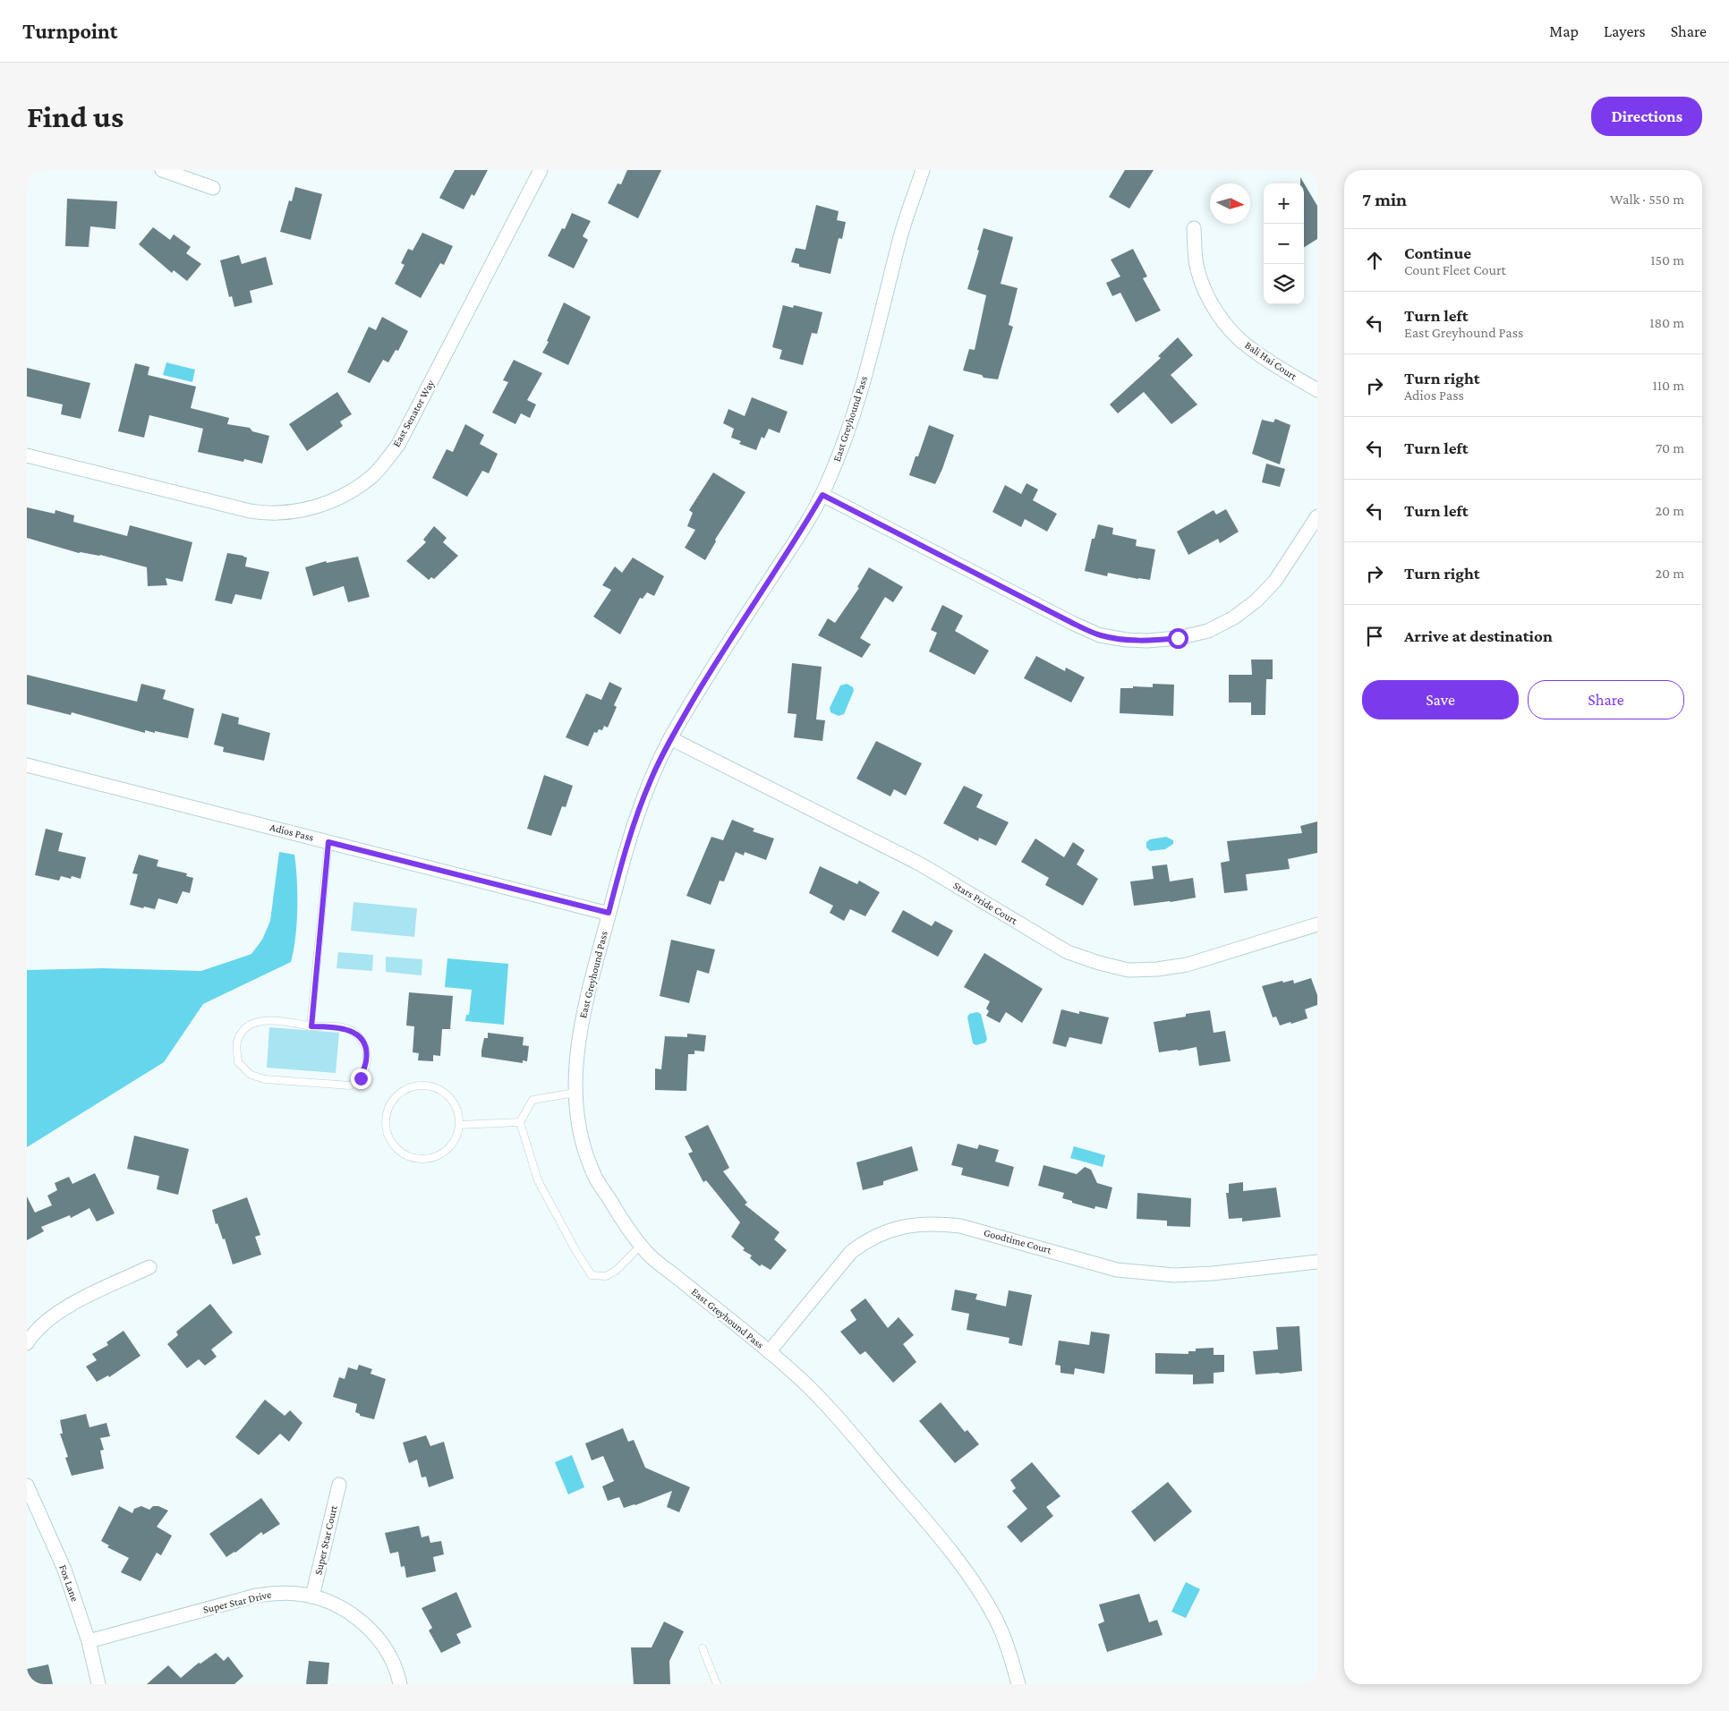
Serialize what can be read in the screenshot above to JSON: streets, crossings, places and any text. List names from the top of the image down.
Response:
{
  "streets": {
    "street": [
      "Bali Hai Court",
      "East Senator Way",
      "East Greyhound Pass",
      "Adios Pass",
      "Stars Pride Court",
      "Goodtime Court",
      "Super Star Court",
      "Fox Lane",
      "Super Star Drive"
    ]
  },
  "crossings": [
    ["East Greyhound Pass", "Adios Pass"],
    ["East Greyhound Pass", "Stars Pride Court"],
    ["East Greyhound Pass", "Goodtime Court"],
    ["Super Star Court", "Super Star Drive"],
    ["Fox Lane", "Super Star Drive"]
  ],
  "north": "right",
  "page": {
    "header": "Turnpoint",
    "nav": ["Map", "Layers", "Share"],
    "buttons": [
      "Directions",
      ["Save", "Share"]
    ],
    "title": "Find us",
    "heading": ["7 min", "Walk · 550 m"],
    "map_buttons": ["+", "−"],
    "list": [
      ["Continue", "Count Fleet Court", "150 m"],
      ["Turn left", "East Greyhound Pass", "180 m"],
      ["Turn right", "Adios Pass", "110 m"],
      ["Turn left", "70 m"],
      ["Turn left", "20 m"],
      ["Turn right", "20 m"],
      "Arrive at destination"
    ]
  }
}
